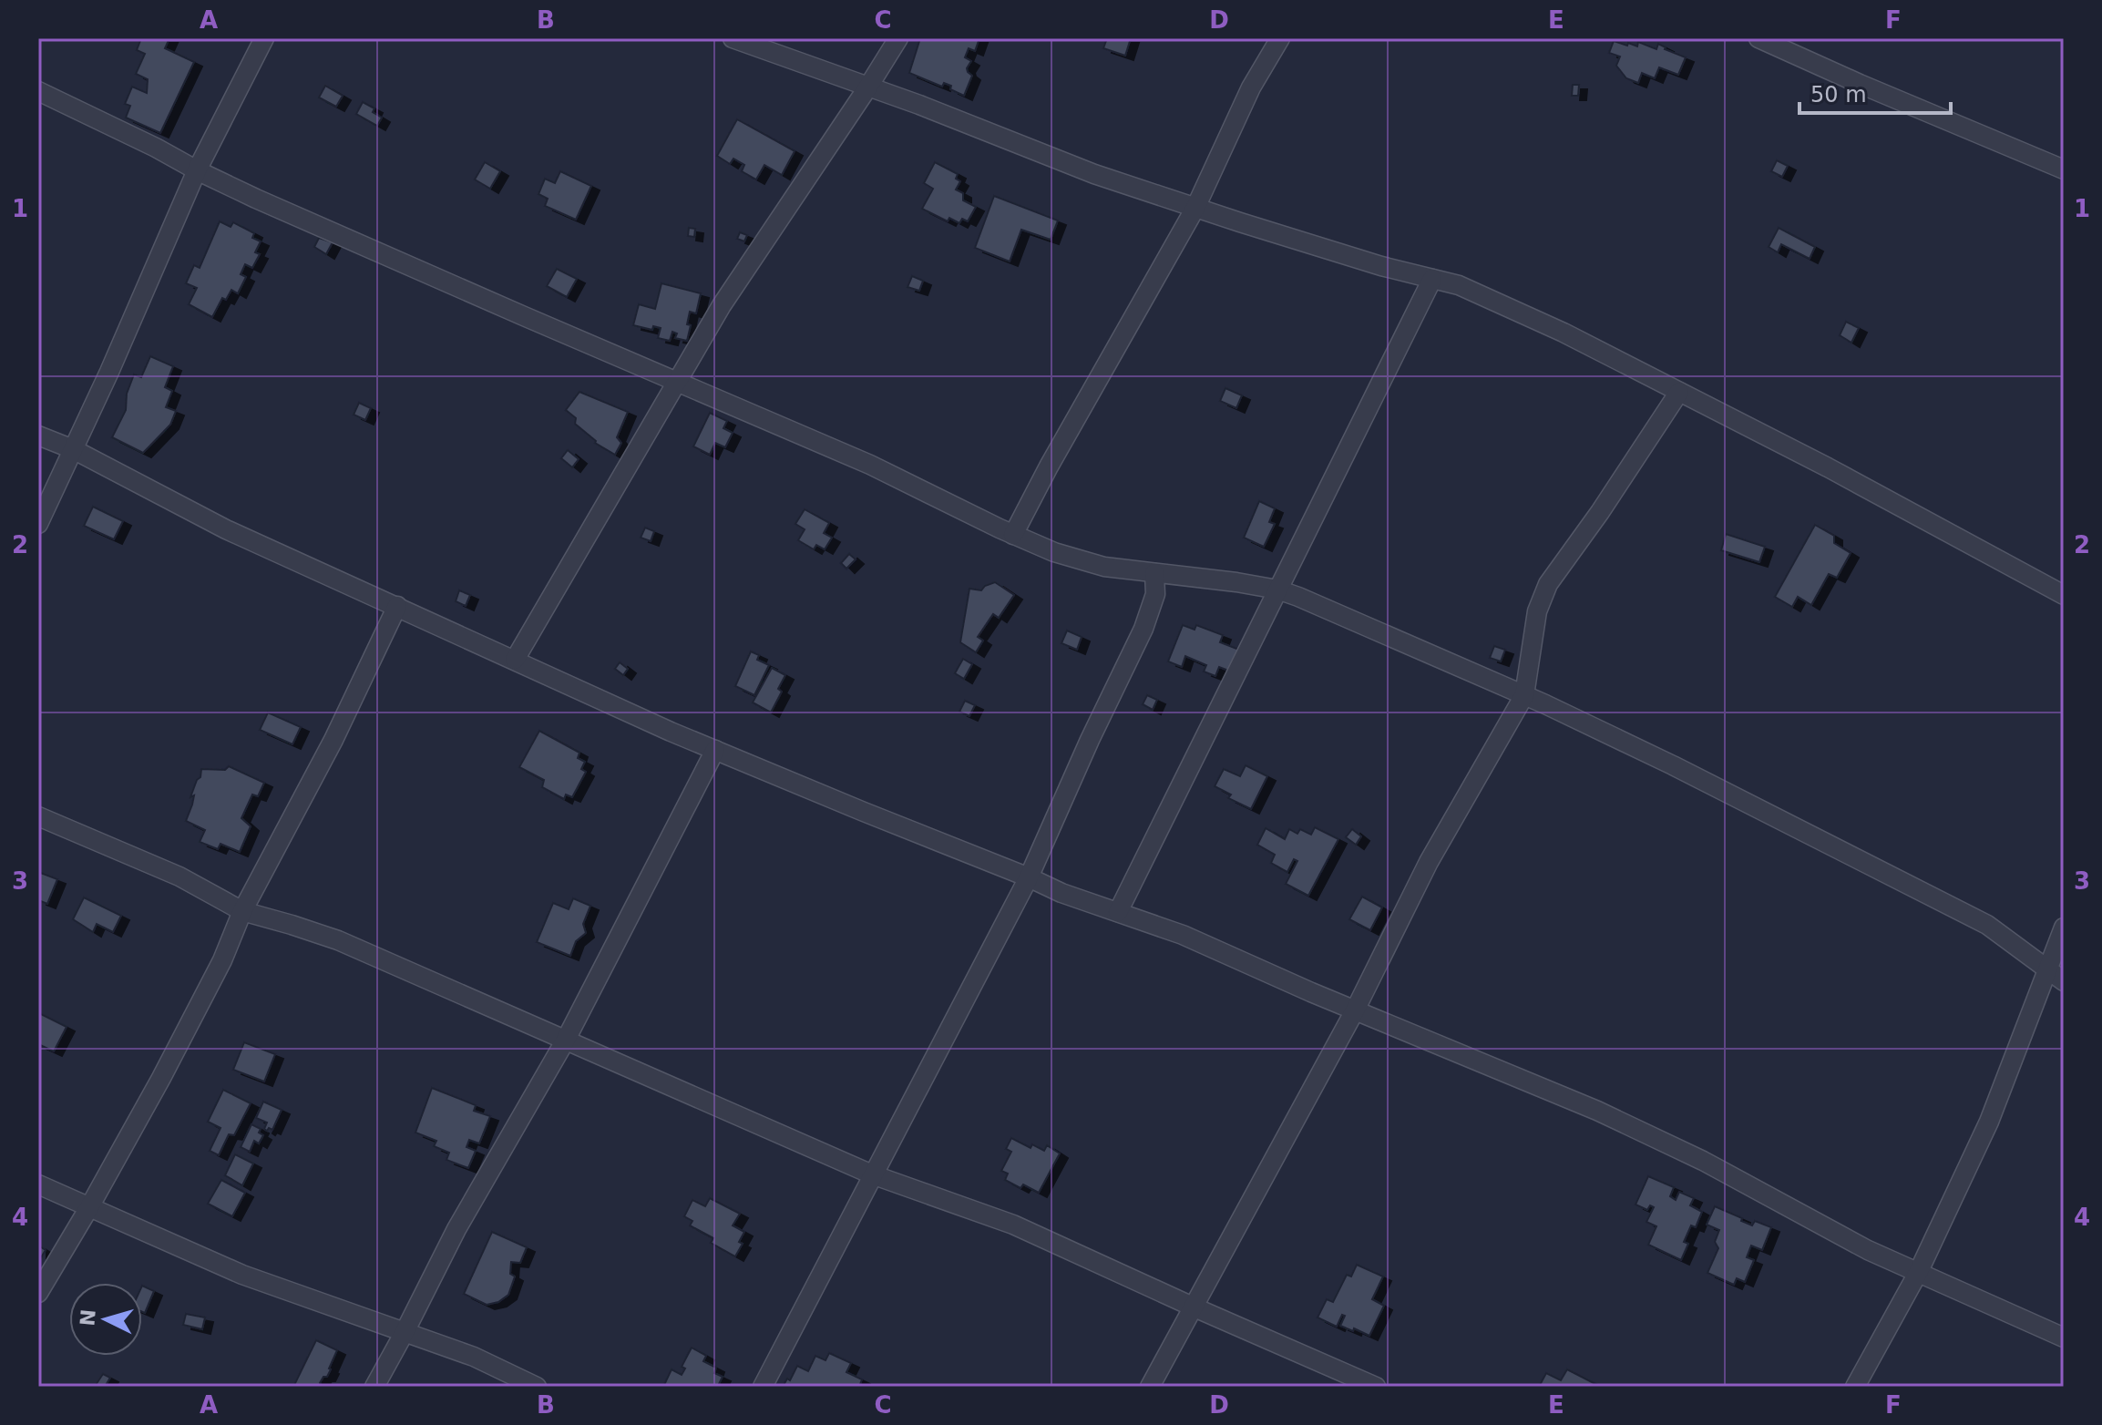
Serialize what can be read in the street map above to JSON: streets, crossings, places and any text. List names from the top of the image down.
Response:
{
  "scale_bar": "50 m",
  "north": "left",
  "grid": {
    "columns": [
      "A",
      "B",
      "C",
      "D",
      "E",
      "F"
    ],
    "rows": [
      "1",
      "2",
      "3",
      "4"
    ]
  }
}
